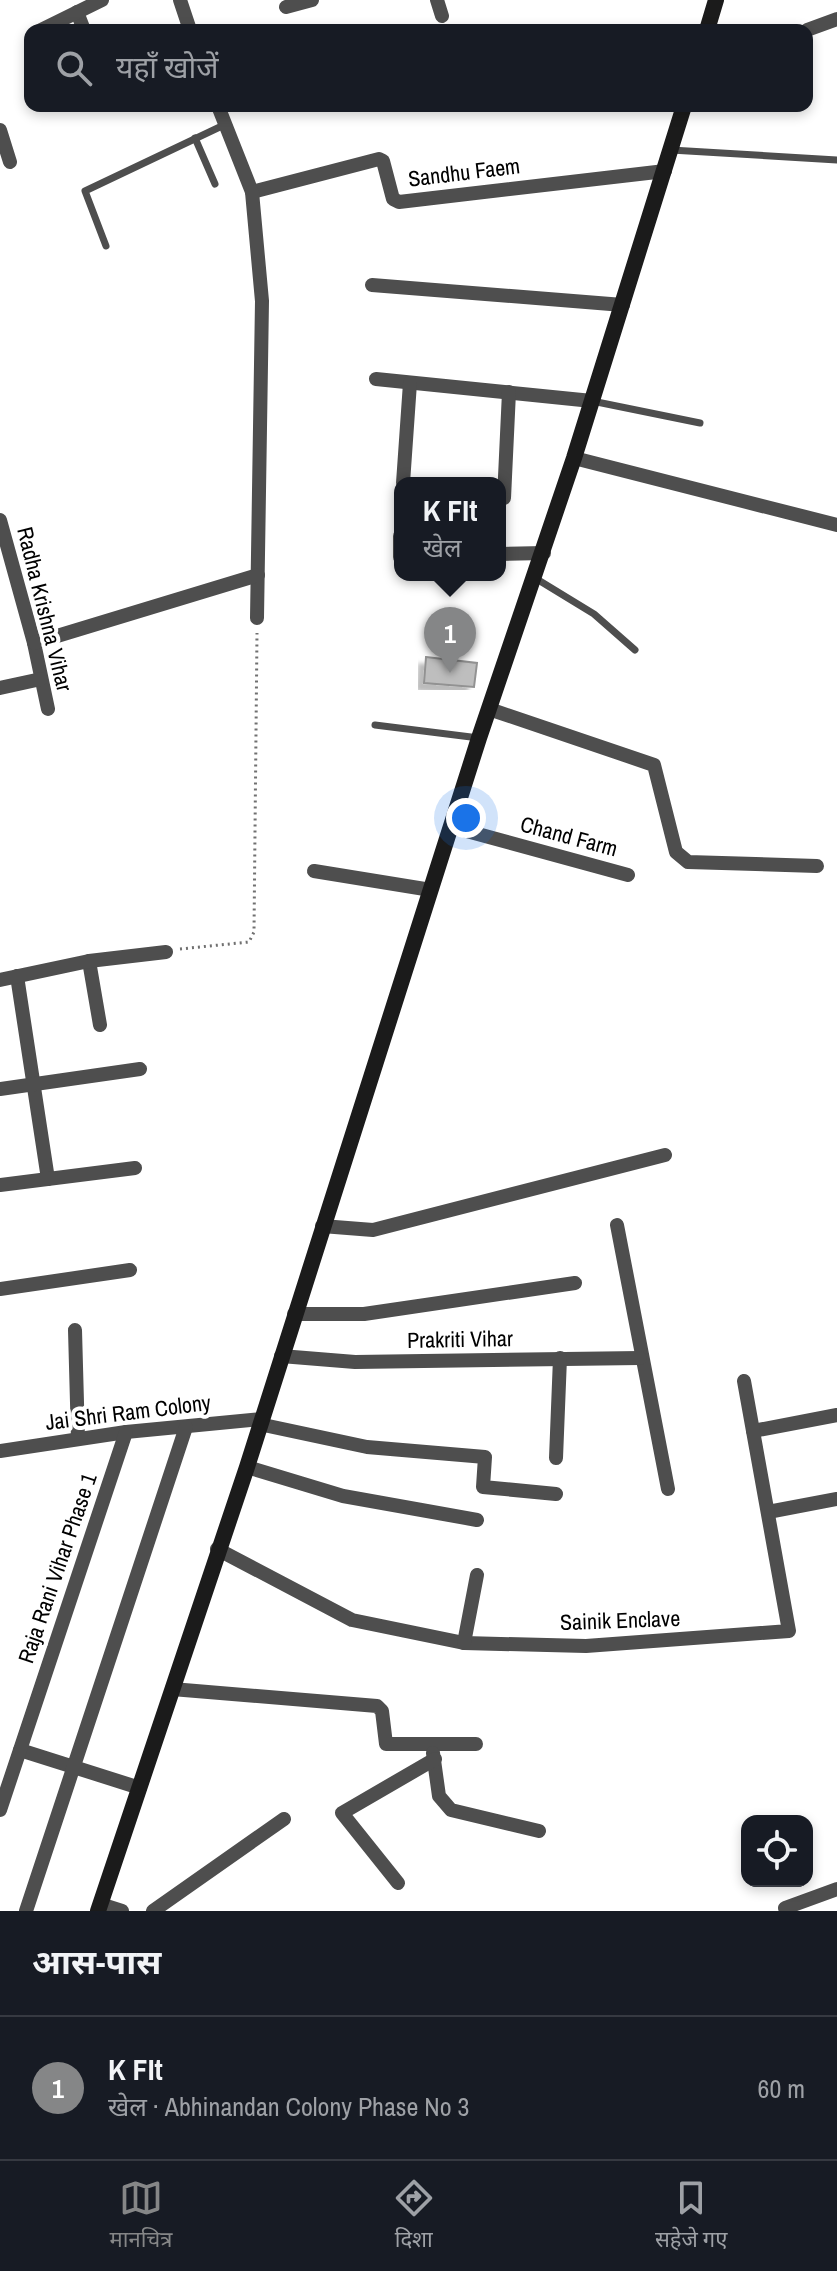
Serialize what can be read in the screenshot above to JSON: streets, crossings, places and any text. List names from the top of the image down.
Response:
{
  "streets": {
    "street": [
      "Sandhu Faem",
      "Radha Krishna Vihar",
      "Chand Farm",
      "Prakriti Vihar",
      "Jai Shri Ram Colony",
      "Raja Rani Vihar Phase 1",
      "Sainik Enclave"
    ]
  },
  "crossings": [
    ["Jai Shri Ram Colony", "Raja Rani Vihar Phase 1"]
  ],
  "page": {
    "search": "यहाँ खोजें",
    "popup": ["K FIt", "खेल"],
    "pins": "1",
    "heading": "आस-पास",
    "list": [
      {
        "mark": "1",
        "name": "K FIt",
        "note": "खेल · Abhinandan Colony Phase No 3",
        "value": "60 m"
      }
    ],
    "nav": ["मानचित्र", "दिशा", "सहेजे गए"]
  }
}
